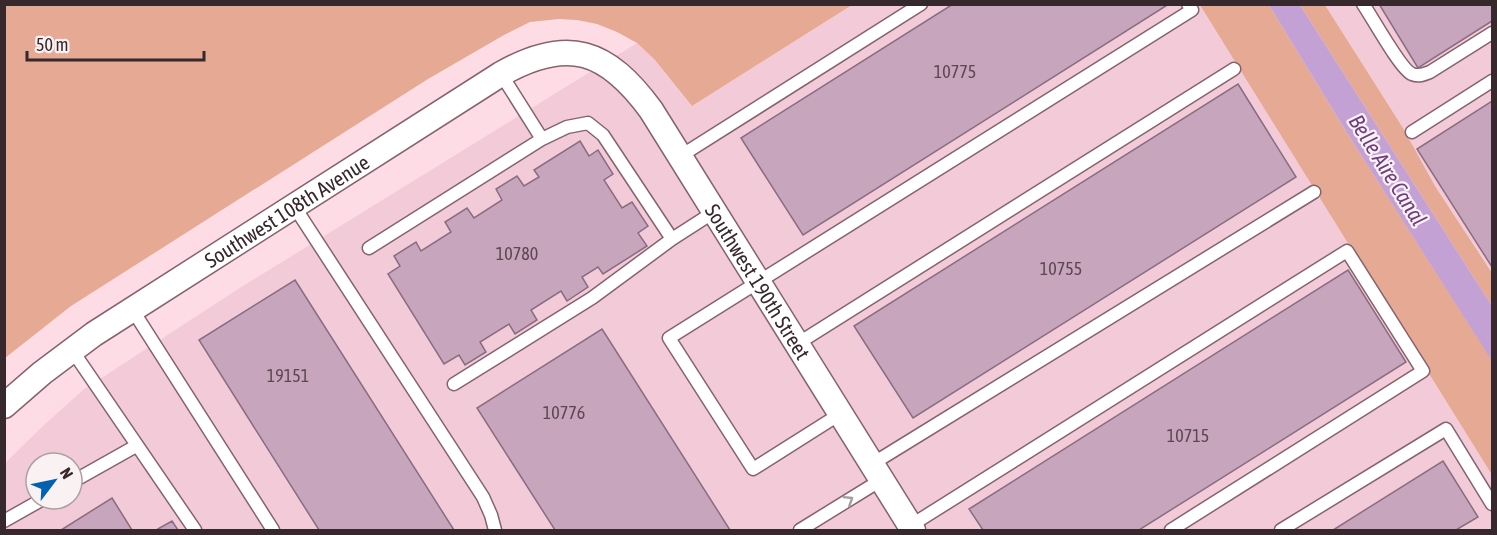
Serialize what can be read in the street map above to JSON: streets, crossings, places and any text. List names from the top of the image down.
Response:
{
  "streets": {
    "street": ["Southwest 108th Avenue", "Southwest 190th Street"]
  },
  "crossings": [
    ["Southwest 108th Avenue", "Southwest 190th Street"]
  ],
  "water": ["Belle Aire Canal"],
  "house_numbers": [
    "10775",
    "10780",
    "10755",
    "19151",
    "10776",
    "10715"
  ],
  "scale_bar": "50 m",
  "north": "top right"
}
